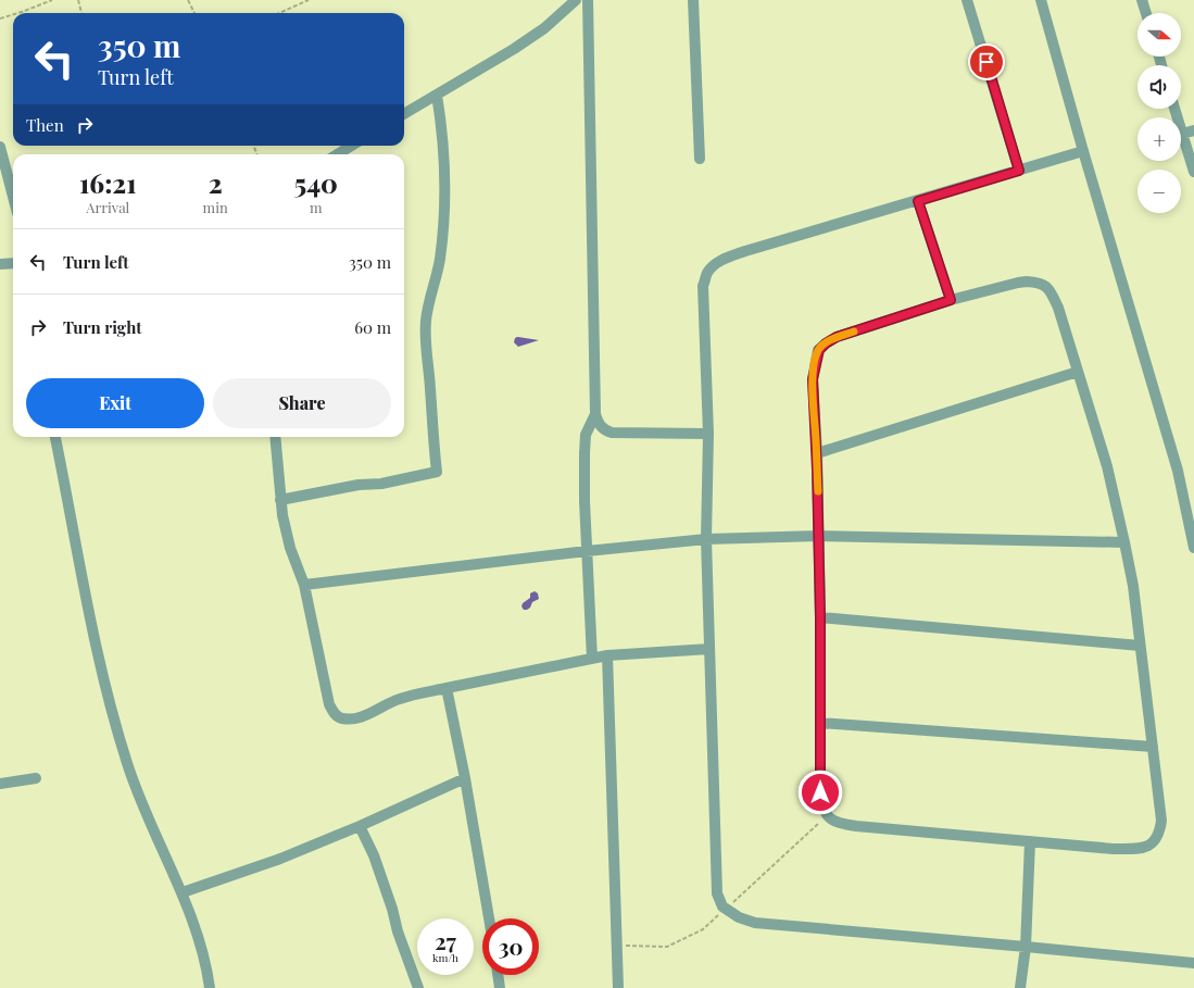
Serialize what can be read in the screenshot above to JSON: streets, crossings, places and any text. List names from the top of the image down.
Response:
{
  "north": "right",
  "page": {
    "map_buttons": ["+", "−"],
    "turn": ["350 m", "Turn left"],
    "then": "Then",
    "eta": [
      "16:21",
      "Arrival",
      "2",
      "min",
      "540",
      "m"
    ],
    "list": [
      {
        "name": "Turn left",
        "value": "350 m"
      },
      {
        "name": "Turn right",
        "value": "60 m"
      }
    ],
    "buttons": ["Exit", "Share"],
    "speed": "27 km/h",
    "limit": "30"
  }
}
